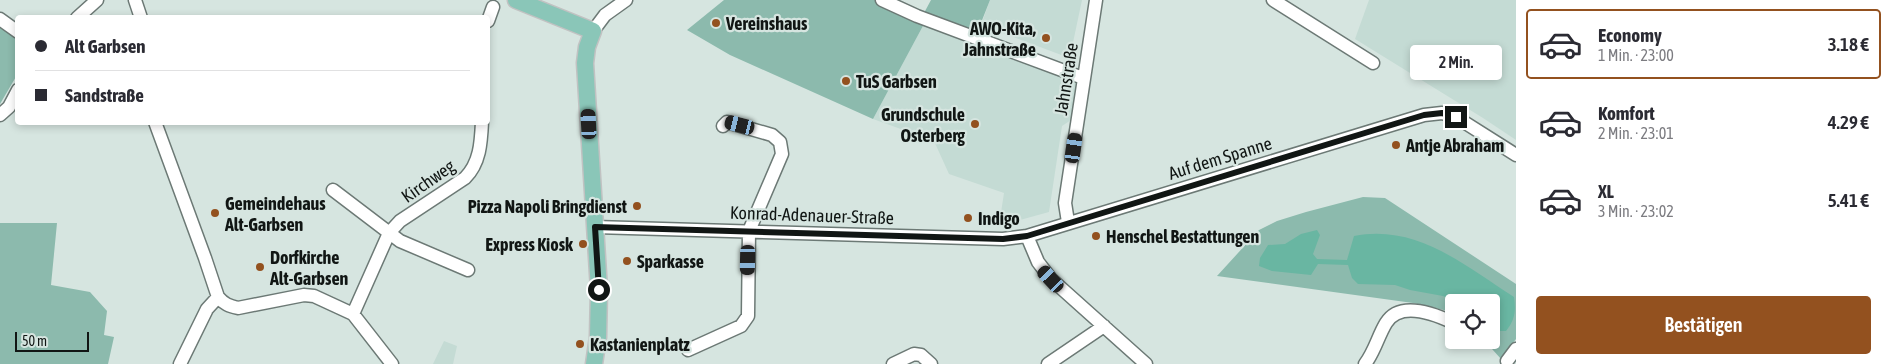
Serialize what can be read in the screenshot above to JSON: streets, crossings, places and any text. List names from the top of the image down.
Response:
{
  "streets": {
    "street": [
      "Jahnstraße",
      "Auf dem Spanne",
      "Kirchweg",
      "Konrad-Adenauer-Straße"
    ]
  },
  "crossings": [
    ["Jahnstraße", "Auf dem Spanne"],
    ["Auf dem Spanne", "Konrad-Adenauer-Straße"]
  ],
  "places": [
    "Vereinshaus",
    "AWO-Kita, Jahnstraße",
    "TuS Garbsen",
    "Grundschule Osterberg",
    "Antje Abraham",
    "Pizza Napoli Bringdienst",
    "Gemeindehaus Alt-Garbsen",
    "Indigo",
    "Henschel Bestattungen",
    "Express Kiosk",
    "Sparkasse",
    "Dorfkirche Alt-Garbsen",
    "Kastanienplatz"
  ],
  "scale_bar": "50 m",
  "page": {
    "list": [
      {
        "name": "Economy",
        "note": "1 Min. · 23:00",
        "value": "3.18 €"
      },
      {
        "name": "Komfort",
        "note": "2 Min. · 23:01",
        "value": "4.29 €"
      },
      {
        "name": "XL",
        "note": "3 Min. · 23:02",
        "value": "5.41 €"
      }
    ],
    "banner": ["Alt Garbsen", "Sandstraße"],
    "bubble": "2 Min.",
    "buttons": "Bestätigen",
    "scale": "50 m"
  }
}
